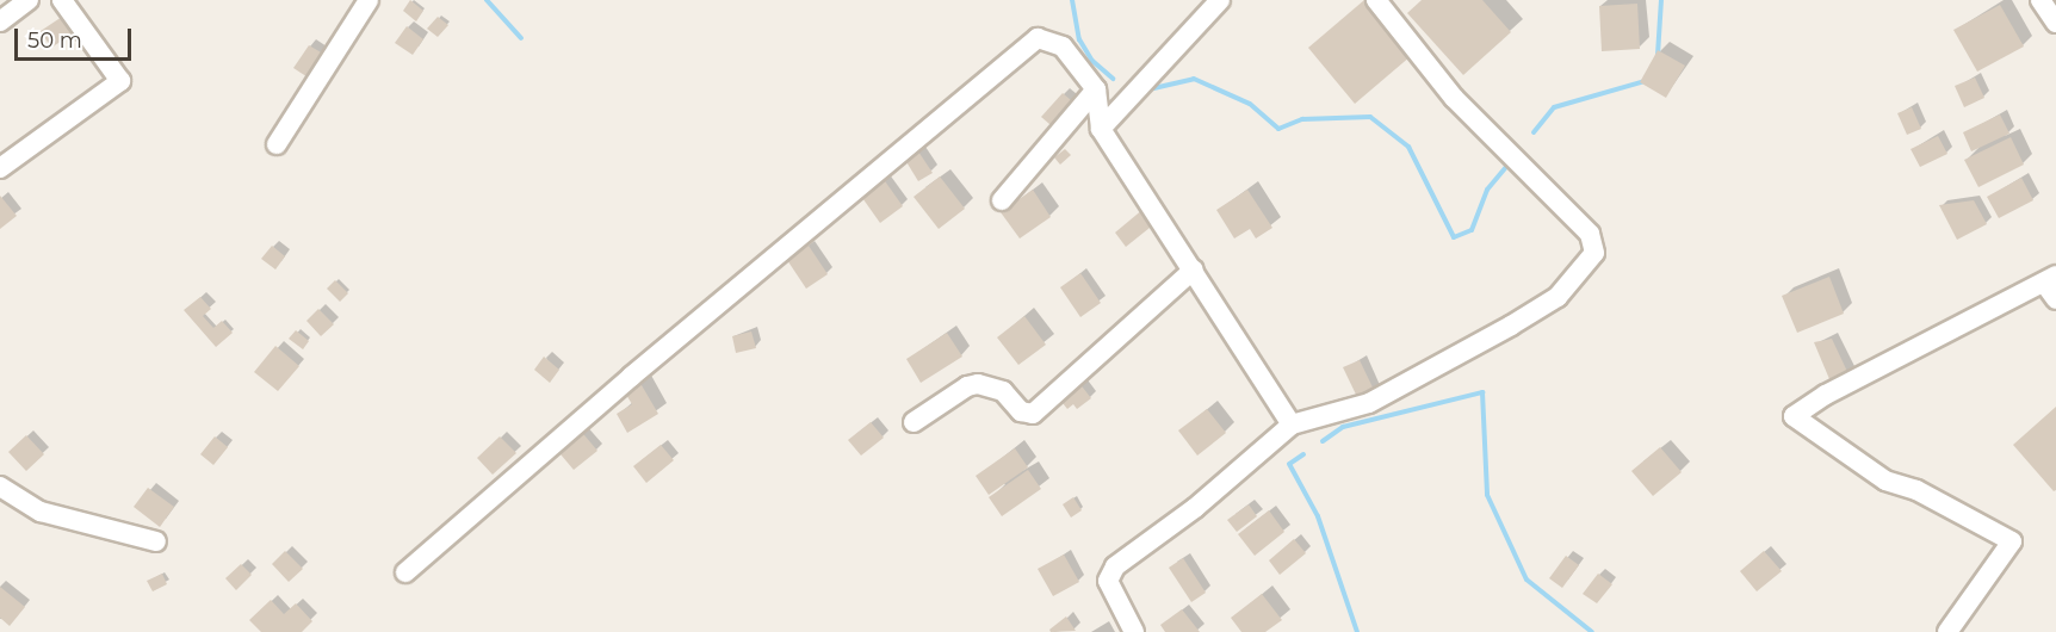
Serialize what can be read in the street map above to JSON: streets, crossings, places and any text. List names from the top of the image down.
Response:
{
  "scale_bar": "50 m"
}
